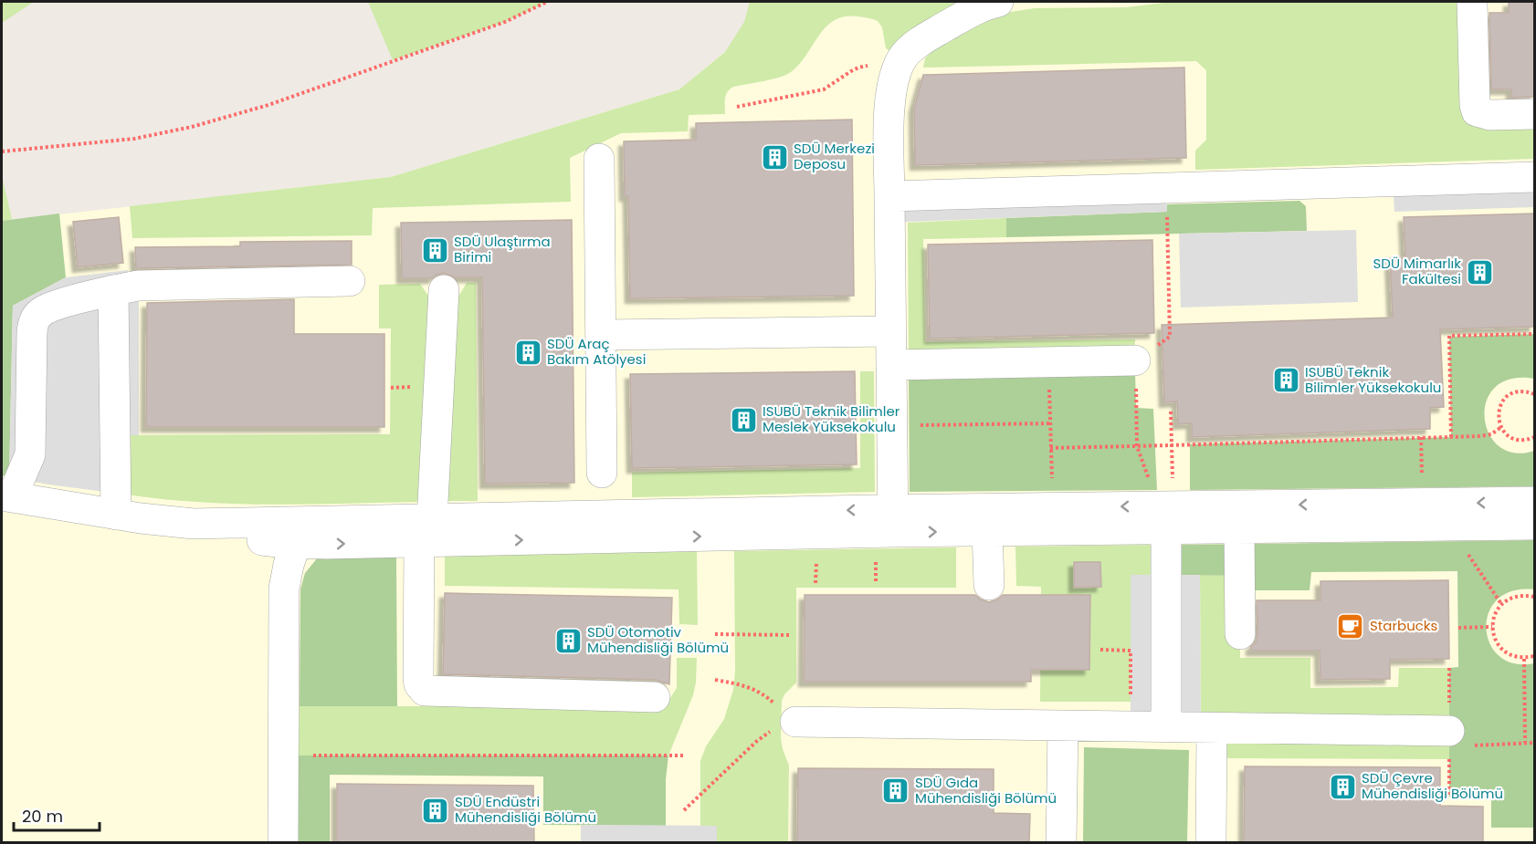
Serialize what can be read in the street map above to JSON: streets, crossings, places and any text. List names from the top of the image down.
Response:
{
  "places": {
    "building": [
      "SDÜ Merkezi Deposu",
      "SDÜ Ulaştırma Birimi",
      "SDÜ Mimarlık Fakültesi",
      "SDÜ Araç Bakım Atölyesi",
      "ISUBÜ Teknik Bilimler Yüksekokulu",
      "ISUBÜ Teknik Bilimler Meslek Yüksekokulu",
      "SDÜ Otomotiv Mühendisliği Bölümü",
      "SDÜ Çevre Mühendisliği Bölümü",
      "SDÜ Gıda Mühendisliği Bölümü",
      "SDÜ Endüstri Mühendisliği Bölümü"
    ],
    "cafe": ["Starbucks"]
  },
  "scale_bar": "20 m"
}
